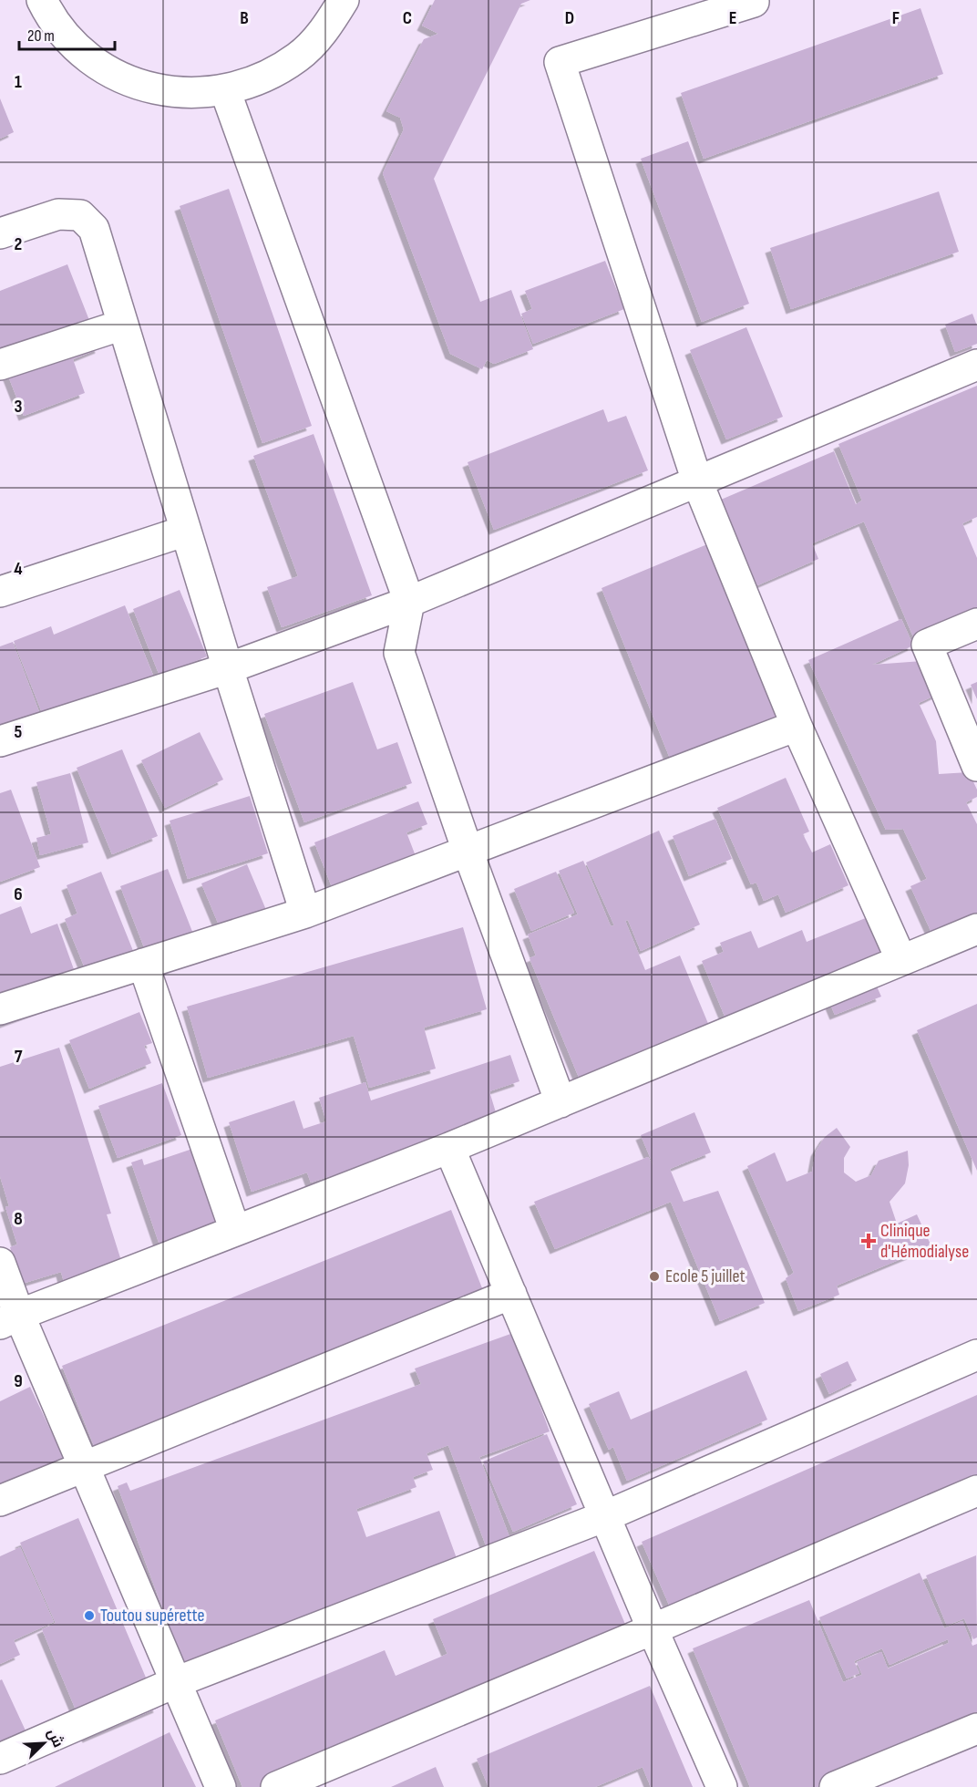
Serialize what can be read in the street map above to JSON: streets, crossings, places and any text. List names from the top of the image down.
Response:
{
  "places": {
    "health": ["Clinique d'Hémodialyse"],
    "other": ["Ecole 5 juillet", "Toutou supérette"]
  },
  "scale_bar": "20 m",
  "north": "top right",
  "grid": {
    "columns": [
      "B",
      "C",
      "D",
      "E",
      "F"
    ],
    "rows": [
      "1",
      "2",
      "3",
      "4",
      "5",
      "6",
      "7",
      "8",
      "9"
    ]
  }
}
